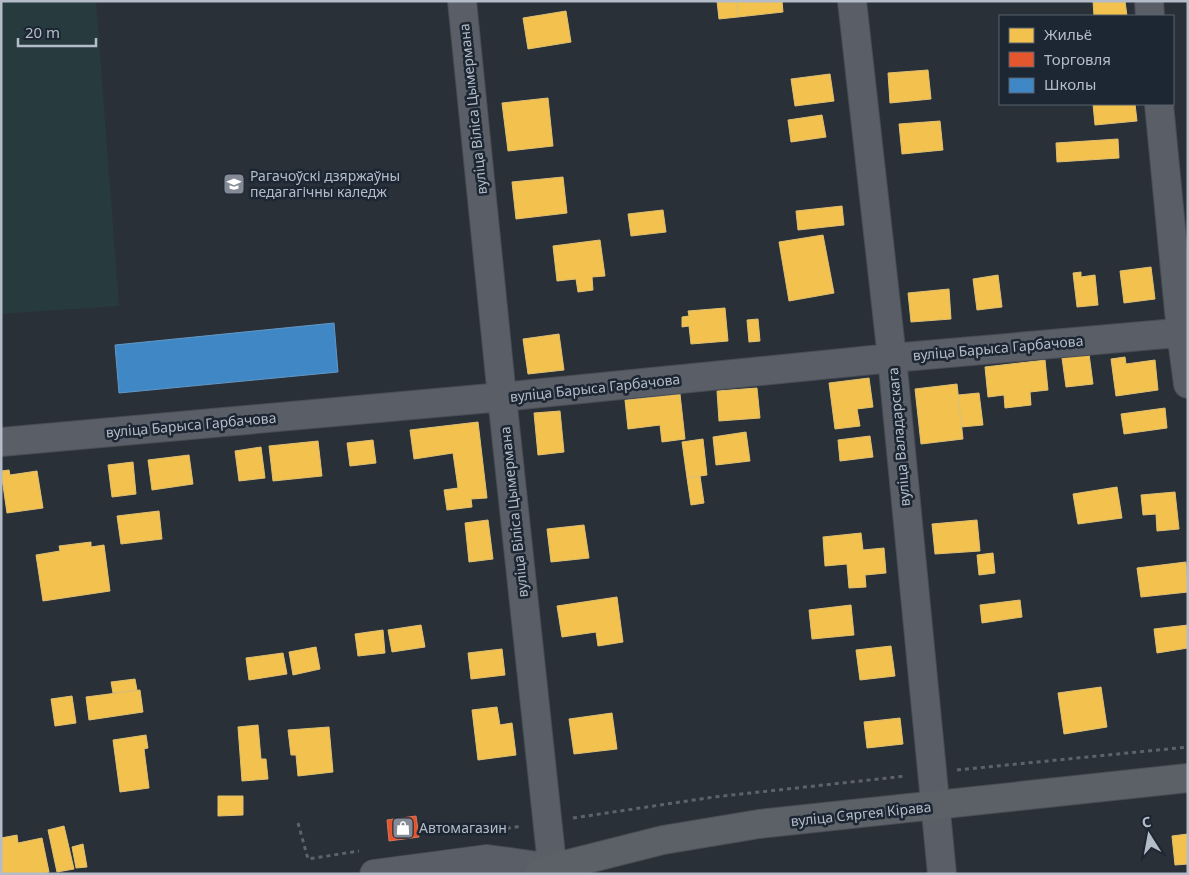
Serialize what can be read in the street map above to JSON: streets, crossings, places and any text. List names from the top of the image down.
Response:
{
  "streets": {
    "main road": ["вуліца Сяргея Кірава"],
    "street": ["вуліца Віліса Цымермана", "вуліца Барыса Гарбачова", "вуліца Валадарскага"]
  },
  "crossings": [
    ["вуліца Віліса Цымермана", "вуліца Барыса Гарбачова"],
    ["вуліца Віліса Цымермана", "вуліца Сяргея Кірава"],
    ["вуліца Барыса Гарбачова", "вуліца Валадарскага"],
    ["вуліца Валадарскага", "вуліца Сяргея Кірава"]
  ],
  "places": {
    "school or university": ["Рагачоўскі дзяржаўны педагагічны каледж"],
    "shop": ["Автомагазин"]
  },
  "legend": ["Жильё", "Торговля", "Школы"],
  "scale_bar": "20 m",
  "north": "top"
}
